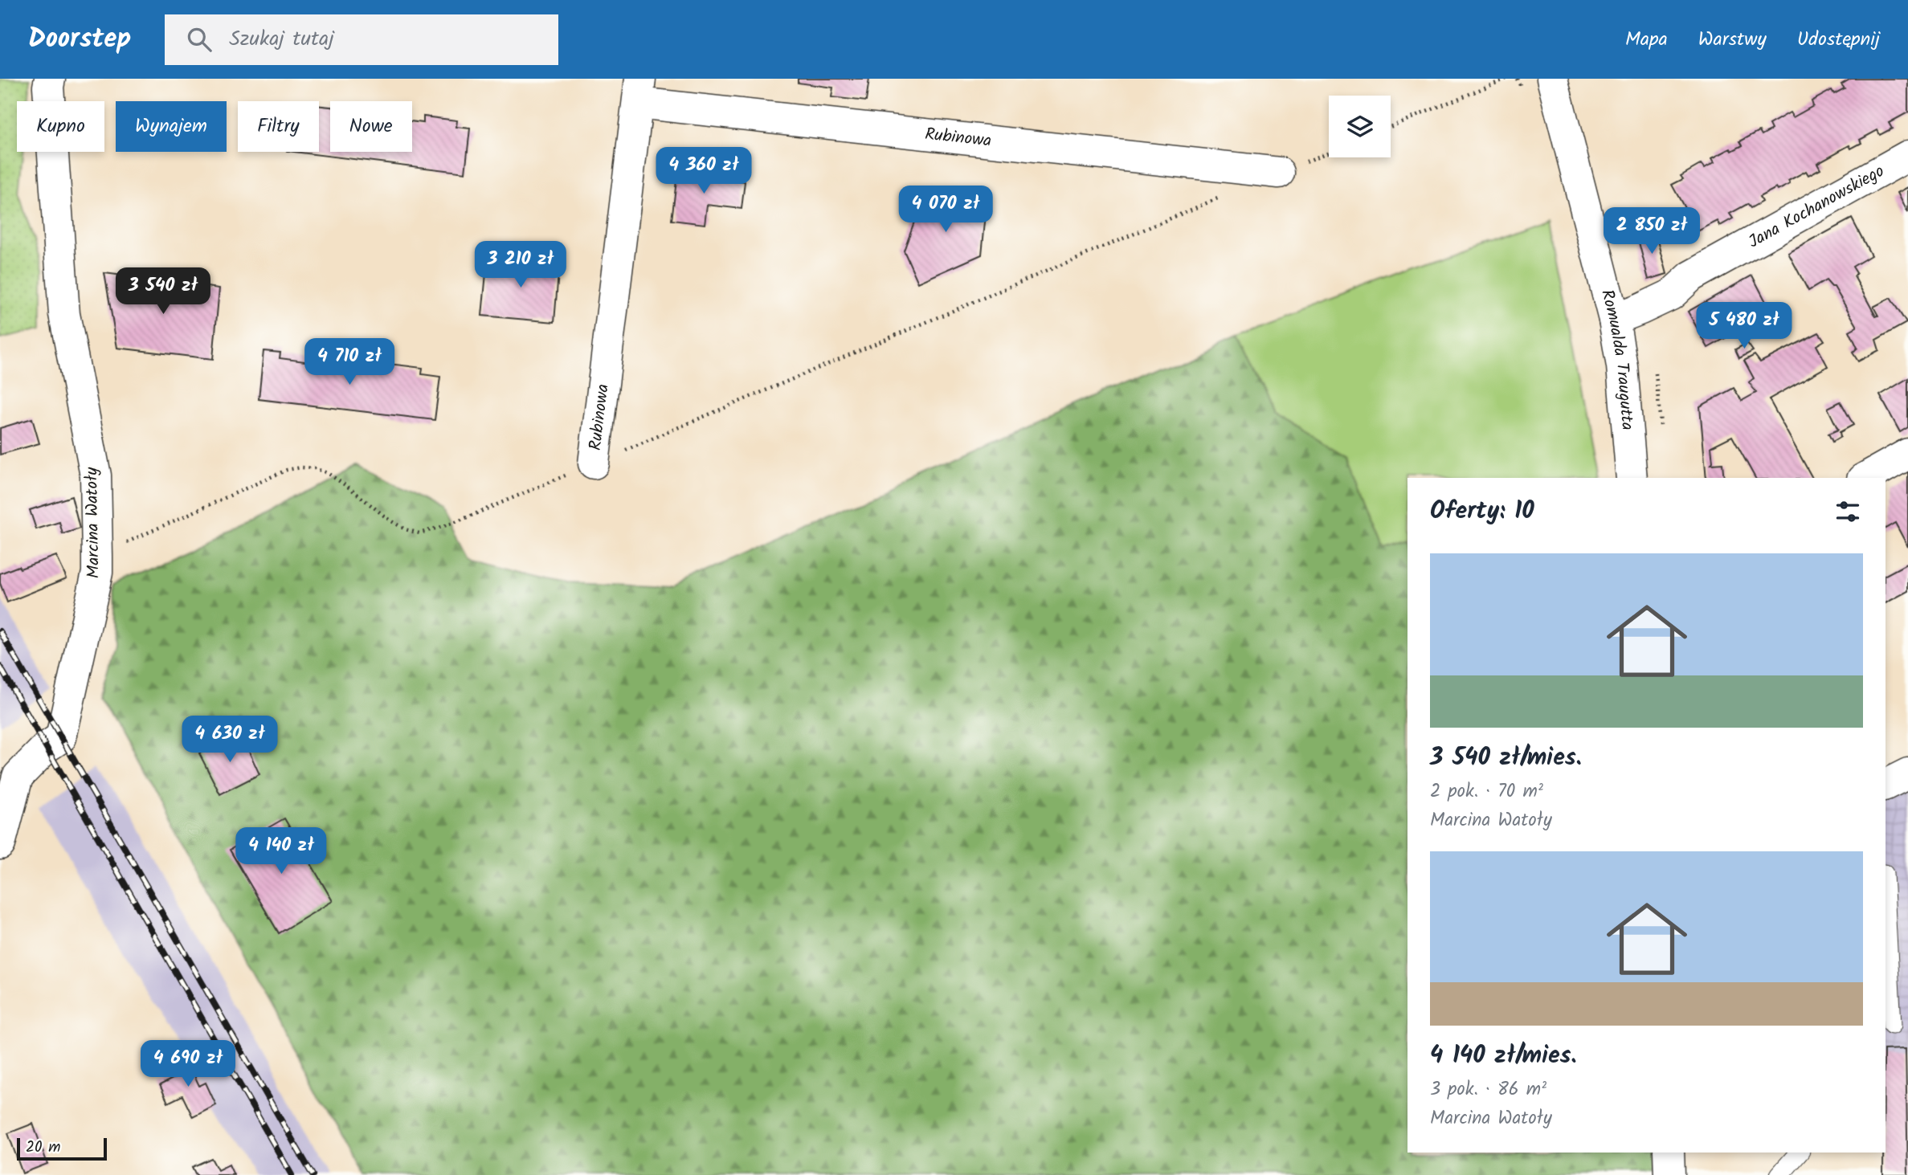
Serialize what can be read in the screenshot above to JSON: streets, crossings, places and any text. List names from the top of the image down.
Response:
{
  "streets": {
    "street": [
      "Rubinowa",
      "Jana Kochanowskiego",
      "Romualda Traugutta",
      "Marcina Watoły"
    ]
  },
  "crossings": [
    ["Jana Kochanowskiego", "Romualda Traugutta"]
  ],
  "scale_bar": "20 m",
  "page": {
    "header": "Doorstep",
    "search": "Szukaj tutaj",
    "nav": ["Mapa", "Warstwy", "Udostępnij"],
    "chip": [
      "Kupno",
      "Wynajem",
      "Filtry",
      "Nowe"
    ],
    "price": [
      "4 360 zł",
      "4 070 zł",
      "2 850 zł",
      "3 210 zł",
      "3 540 zł",
      "5 480 zł",
      "4 710 zł",
      "4 630 zł",
      "4 140 zł",
      "4 690 zł"
    ],
    "heading": "Oferty: 10",
    "list": [
      {
        "name": "3 540 zł/mies.",
        "note": "2 pok. · 70 m² · Marcina Watoły"
      },
      {
        "name": "4 140 zł/mies.",
        "note": "3 pok. · 86 m² · Marcina Watoły"
      }
    ],
    "scale": "20 m"
  }
}
